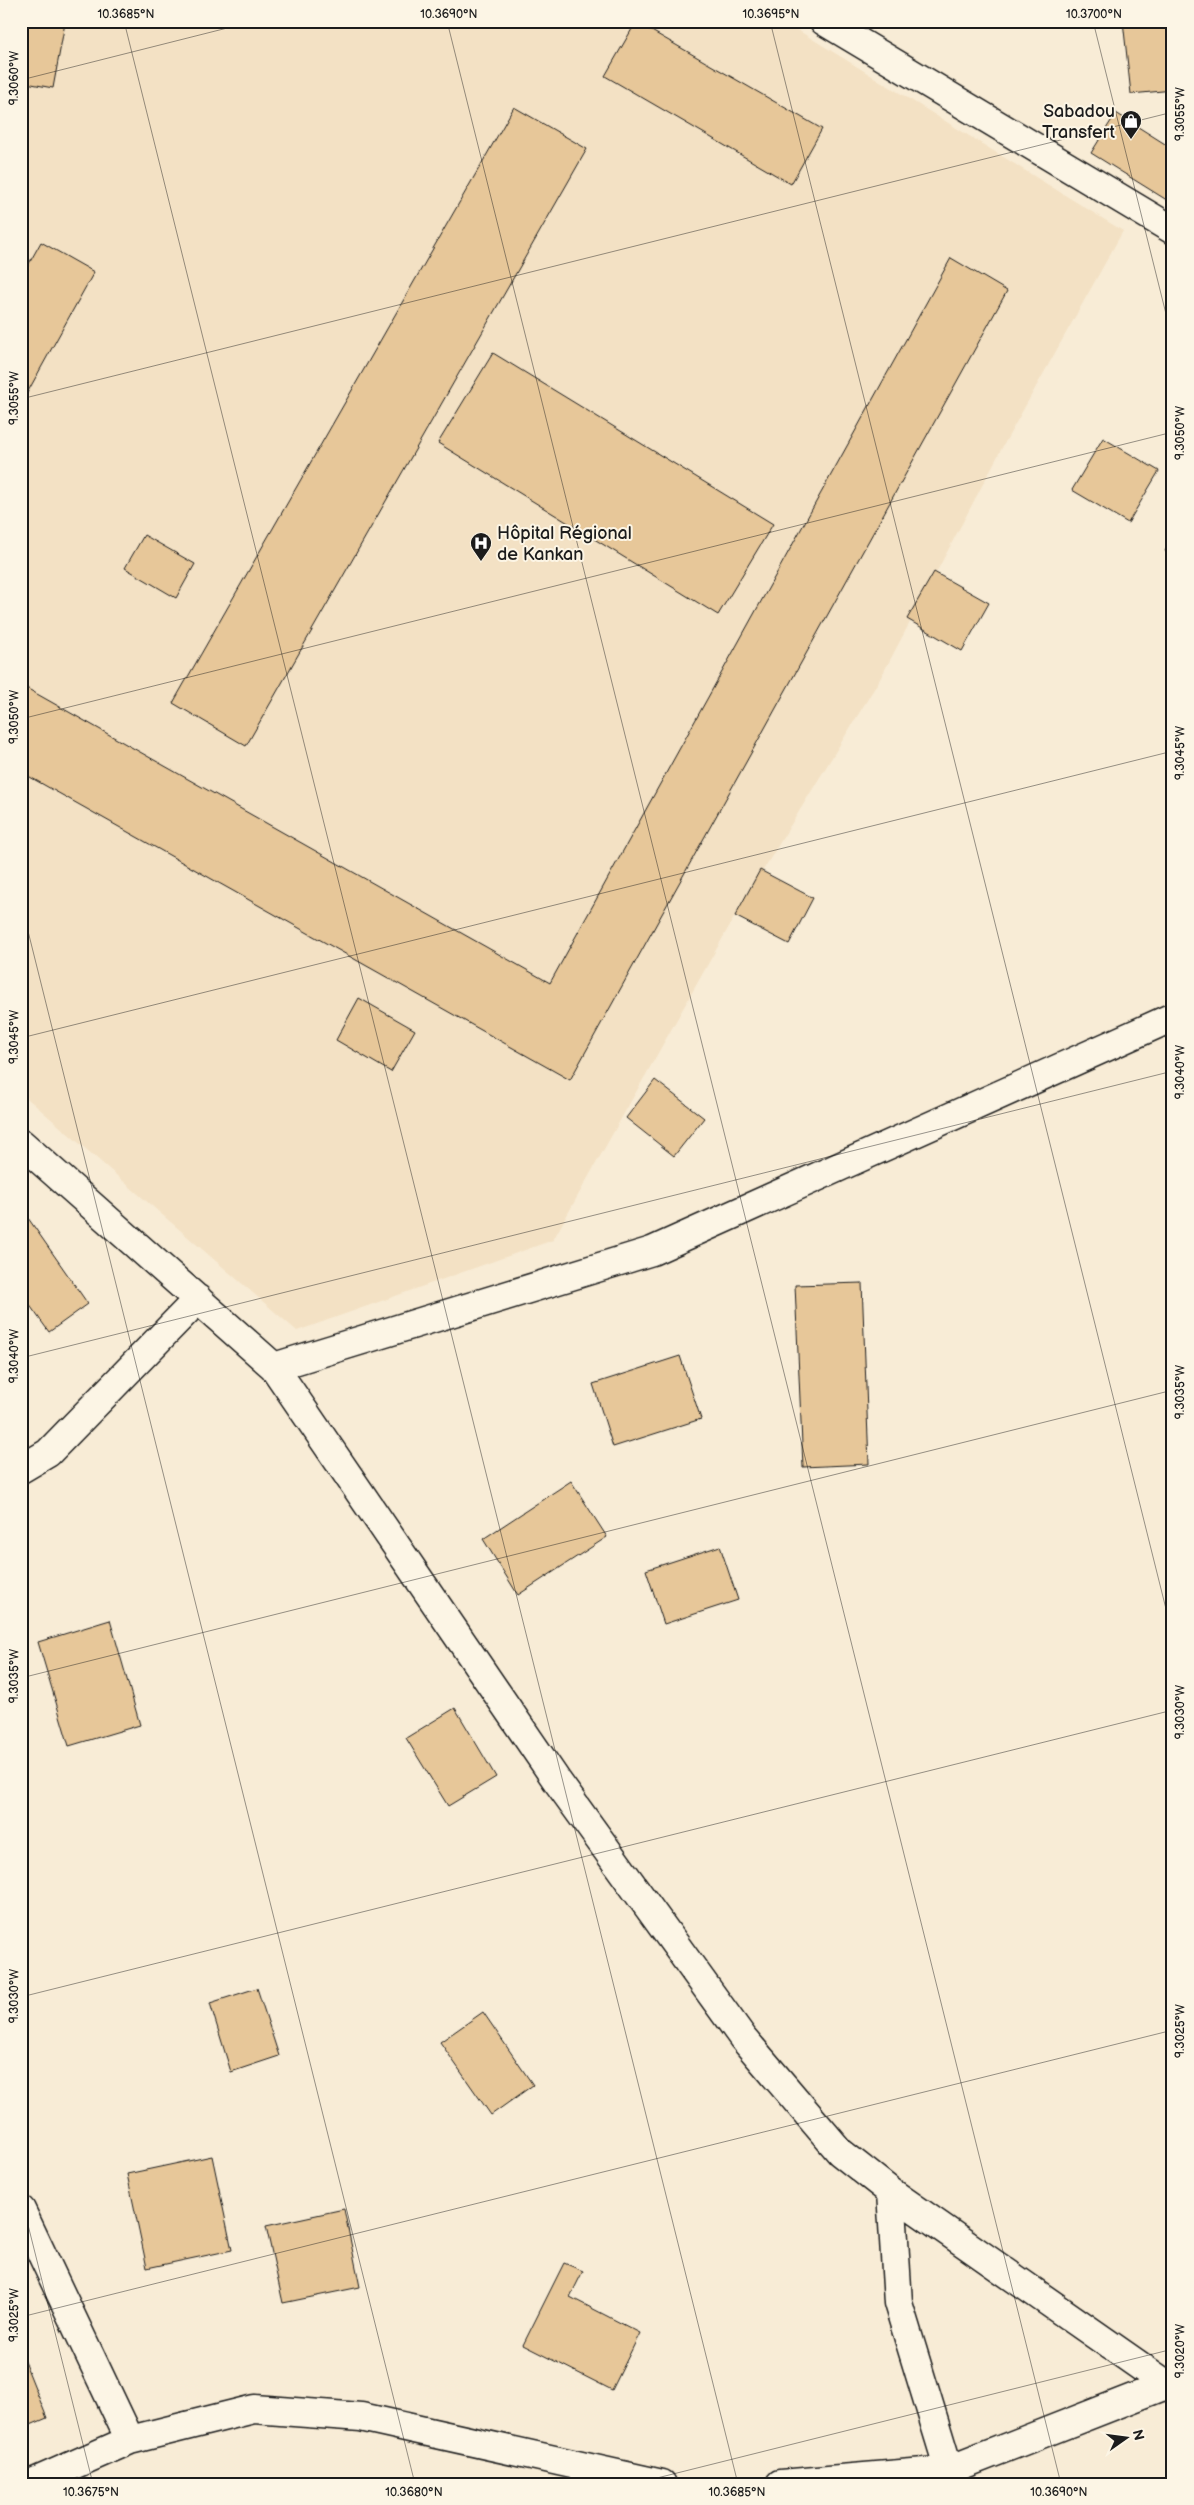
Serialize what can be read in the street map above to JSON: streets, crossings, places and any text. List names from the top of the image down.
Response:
{
  "places": {
    "shop": ["Sabadou Transfert"],
    "hospital": ["Hôpital Régional de Kankan"]
  },
  "north": "right",
  "coordinates": [
    "10.3685°N",
    "10.3690°N",
    "10.3695°N",
    "10.3700°N",
    "9.3060°W",
    "9.3055°W",
    "9.3050°W",
    "9.3045°W",
    "9.3040°W",
    "9.3035°W",
    "9.3030°W",
    "9.3025°W",
    "9.3020°W",
    "10.3675°N",
    "10.3680°N"
  ]
}
